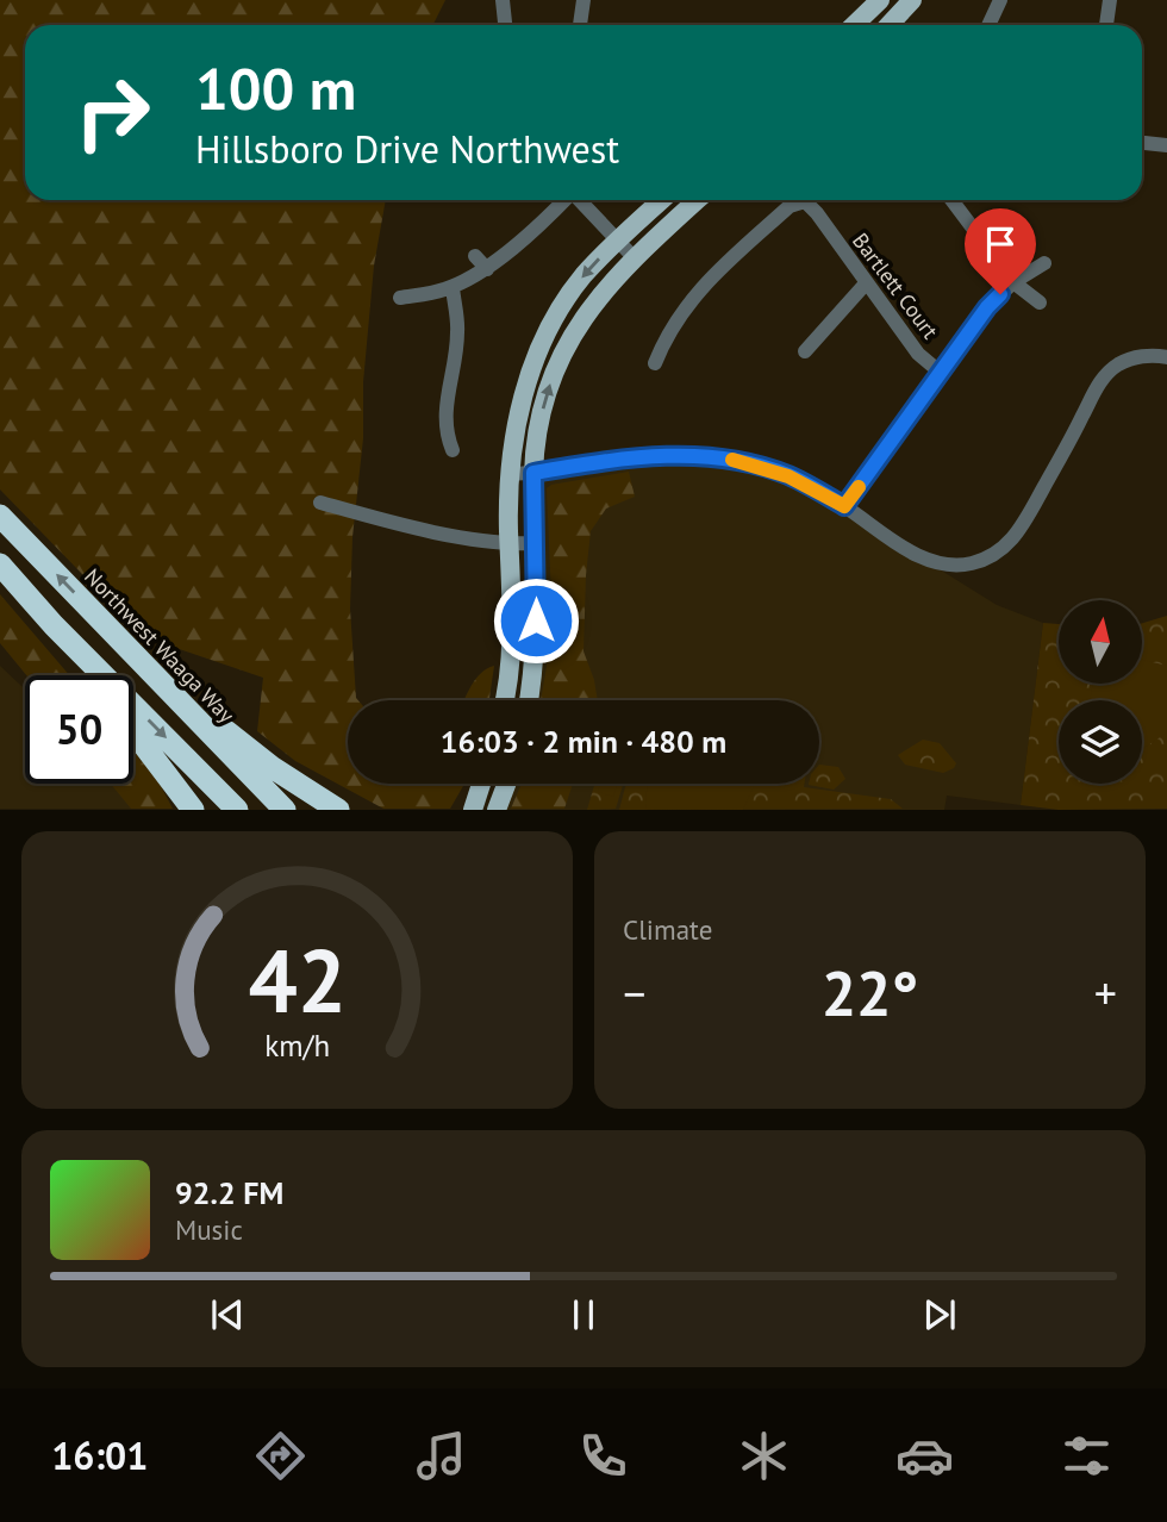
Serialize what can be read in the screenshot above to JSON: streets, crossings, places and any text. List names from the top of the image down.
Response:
{
  "streets": {
    "highway": ["Northwest Waaga Way"],
    "street": ["Bartlett Court"]
  },
  "north": "top",
  "page": {
    "turn": ["100 m", "Hillsboro Drive Northwest"],
    "limit": "50",
    "trip": "16:03 · 2 min · 480 m",
    "tile": "Climate",
    "heat": ["−", "22°", "+"],
    "song": ["92.2 FM", "Music"],
    "tabs": "16:01",
    "gauge": ["42", "km/h"]
  }
}
